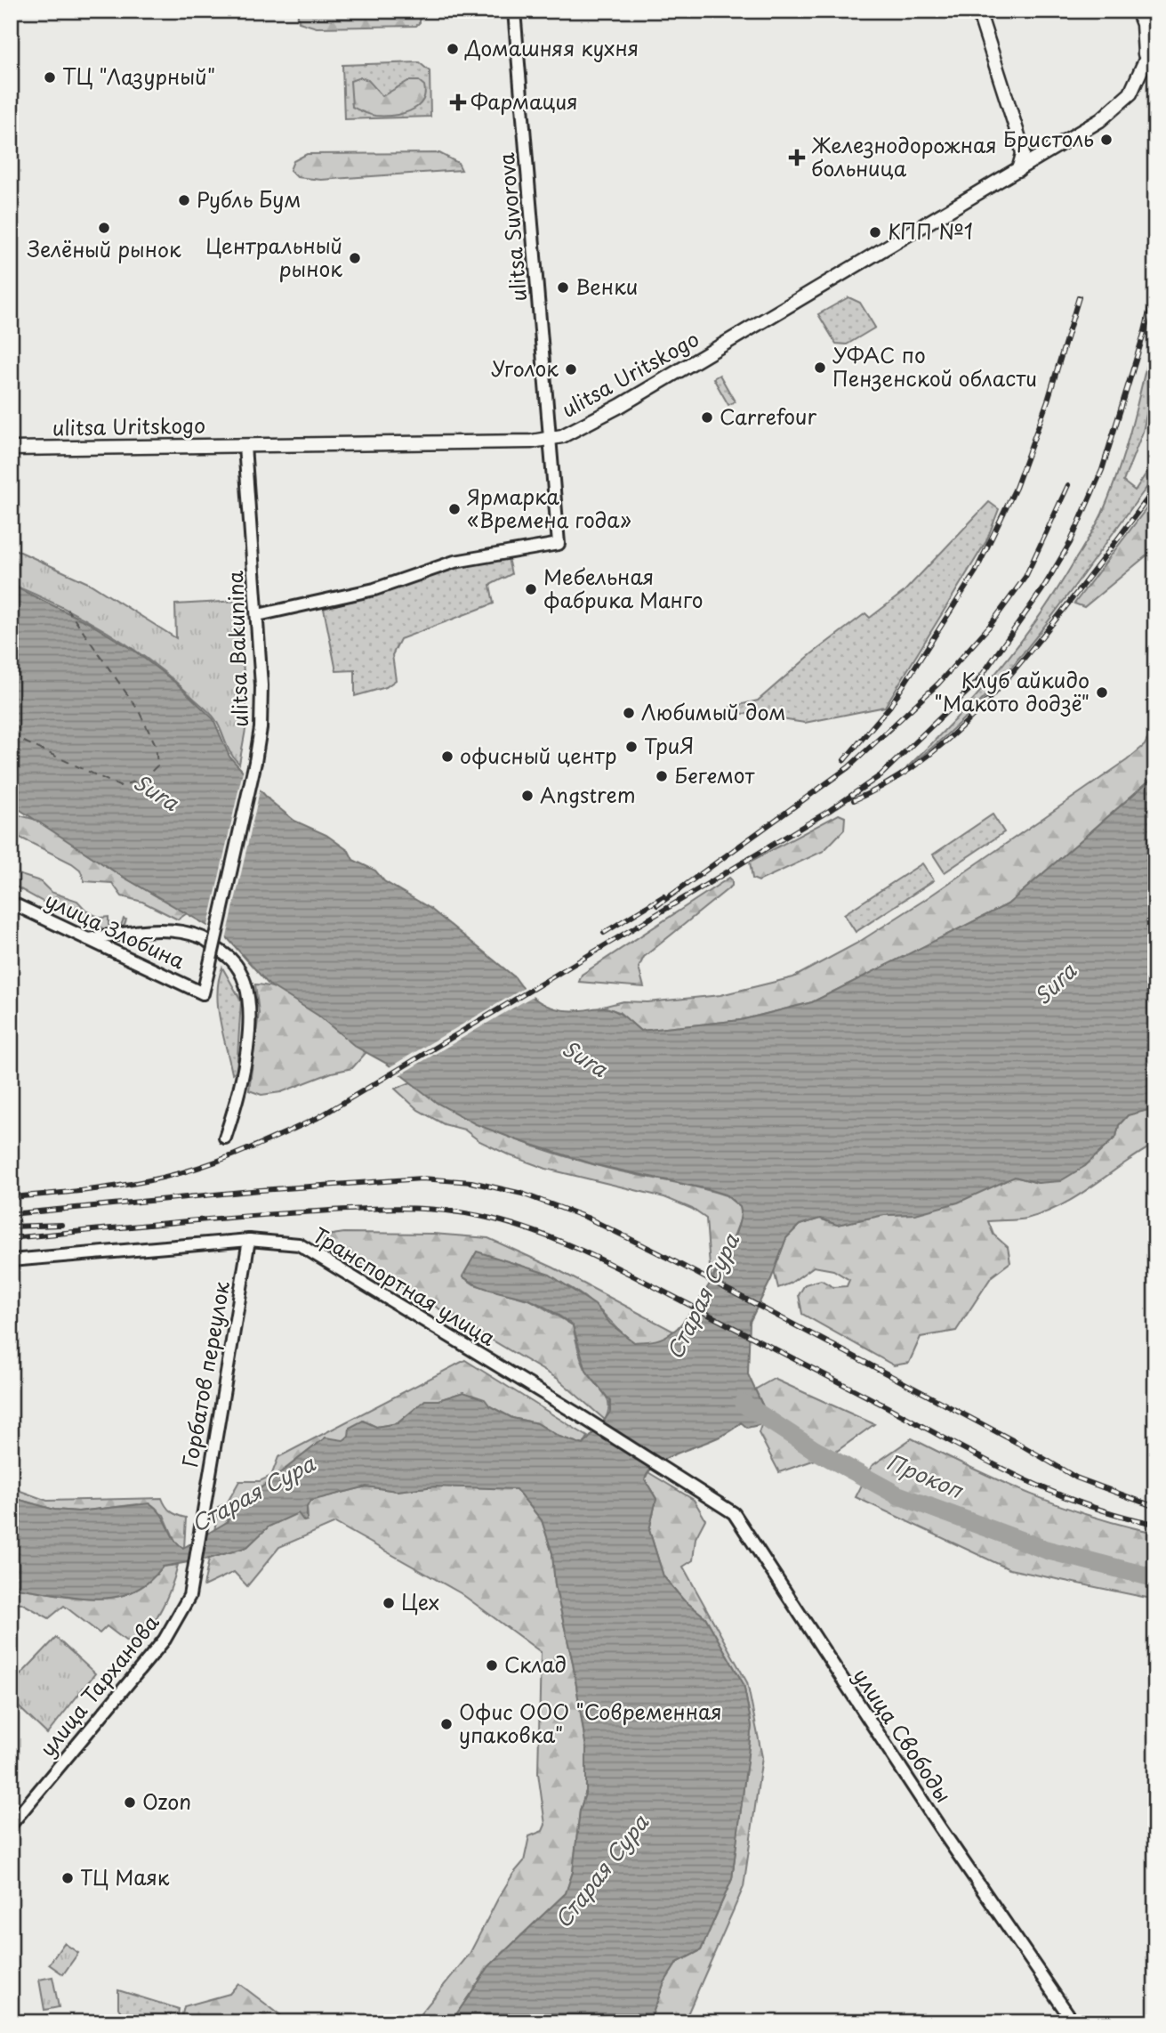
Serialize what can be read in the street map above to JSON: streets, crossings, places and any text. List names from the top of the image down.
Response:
{
  "streets": {
    "main road": [
      "ulitsa Suvorova",
      "ulitsa Uritskogo",
      "ulitsa Bakunina",
      "улица Злобина",
      "Транспортная улица",
      "Горбатов переулок",
      "улица Тарханова",
      "улица Свободы"
    ]
  },
  "crossings": [
    ["ulitsa Suvorova", "ulitsa Uritskogo"],
    ["ulitsa Suvorova", "ulitsa Bakunina"],
    ["ulitsa Uritskogo", "ulitsa Bakunina"],
    ["ulitsa Bakunina", "улица Злобина"],
    ["Транспортная улица", "Горбатов переулок"],
    ["Транспортная улица", "улица Свободы"],
    ["Горбатов переулок", "улица Тарханова"]
  ],
  "water": ["Sura", "Старая Сура", "Прокоп"],
  "places": {
    "other": [
      "Домашняя кухня",
      "ТЦ \"Лазурный\"",
      "Бристоль",
      "Рубль Бум",
      "Зелёный рынок",
      "КПП №1",
      "Центральный рынок",
      "Венки",
      "УФАС по Пензенской области",
      "Уголок",
      "Carrefour",
      "Ярмарка «Времена года»",
      "Мебельная фабрика Манго",
      "Клуб айкидо \"Макото додзё\"",
      "Любимый дом",
      "ТриЯ",
      "офисный центр",
      "Бегемот",
      "Angstrem",
      "Цех",
      "Склад",
      "Офис ООО \"Современная упаковка\"",
      "Ozon",
      "ТЦ Маяк"
    ],
    "health": ["Фармация", "Железнодорожная больница"]
  }
}
